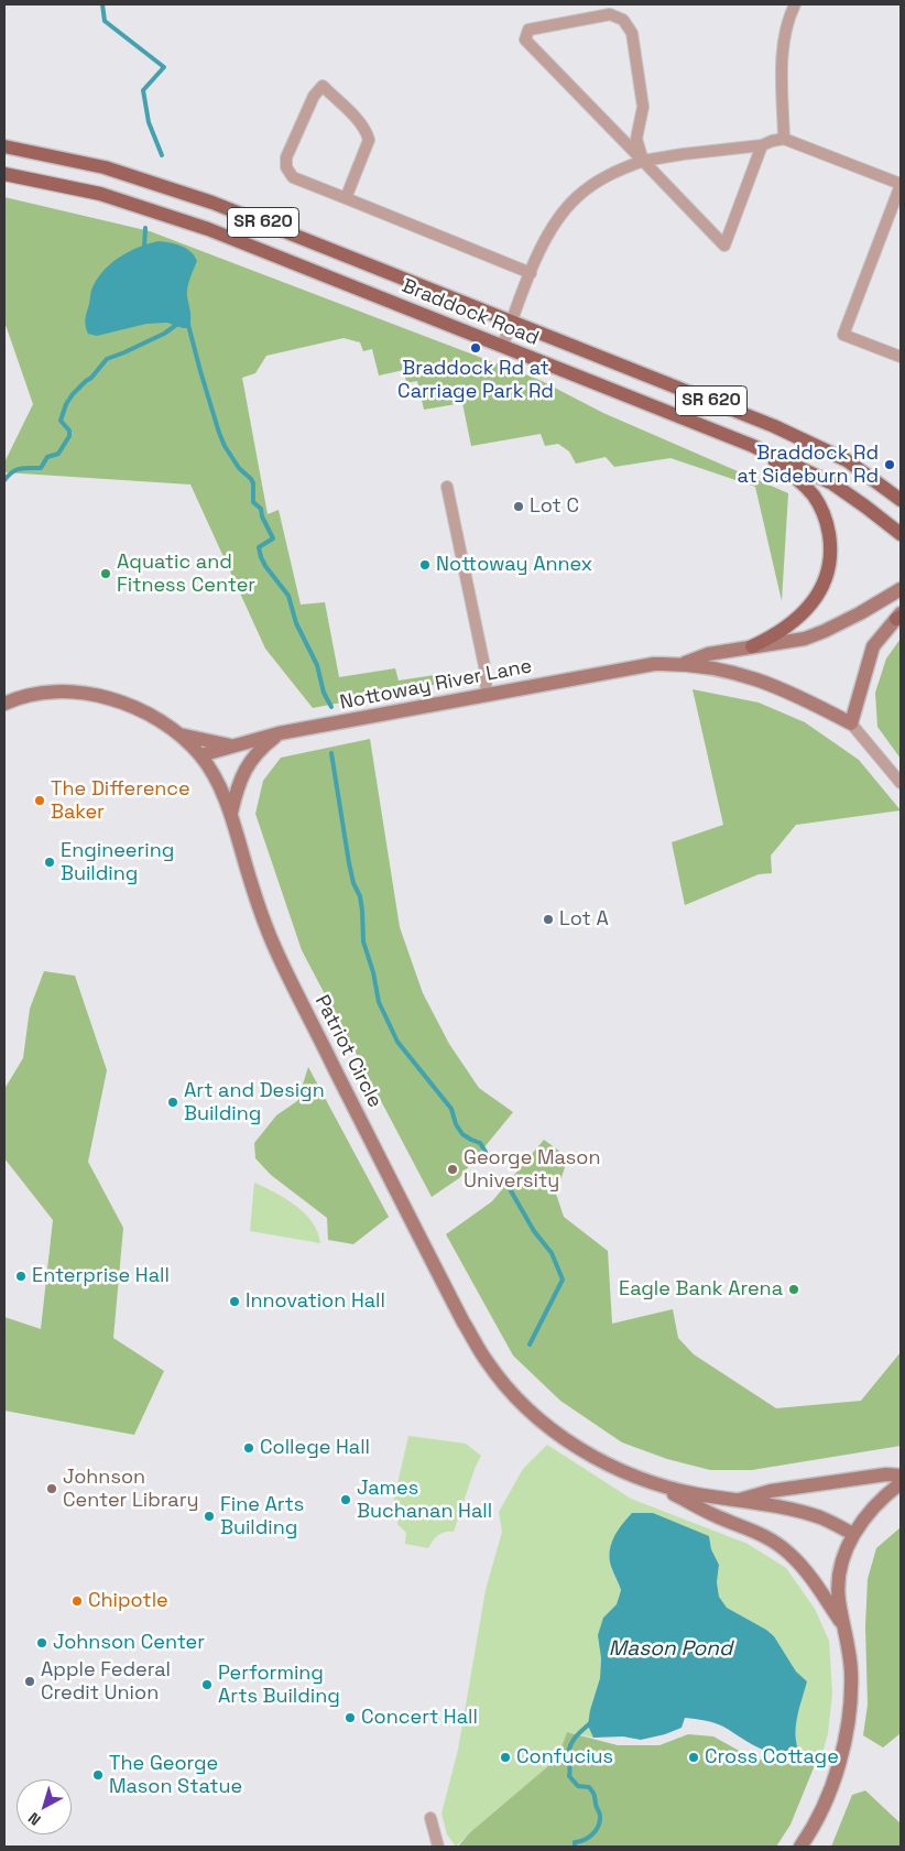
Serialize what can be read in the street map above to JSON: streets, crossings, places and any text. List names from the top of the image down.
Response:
{
  "streets": {
    "main road": ["SR 620", "Braddock Road"],
    "street": ["Nottoway River Lane", "Patriot Circle"]
  },
  "crossings": [
    ["Nottoway River Lane", "Patriot Circle"]
  ],
  "water": ["Mason Pond"],
  "places": [
    "Braddock Rd at Carriage Park Rd",
    "Braddock Rd at Sideburn Rd",
    "Lot C",
    "Nottoway Annex",
    "Aquatic and Fitness Center",
    "The Difference Baker",
    "Engineering Building",
    "Lot A",
    "Art and Design Building",
    "George Mason University",
    "Enterprise Hall",
    "Eagle Bank Arena",
    "Innovation Hall",
    "College Hall",
    "Johnson Center Library",
    "James Buchanan Hall",
    "Fine Arts Building",
    "Chipotle",
    "Johnson Center",
    "Apple Federal Credit Union",
    "Performing Arts Building",
    "Concert Hall",
    "Confucius",
    "Cross Cottage",
    "The George Mason Statue"
  ],
  "north": "bottom left"
}
